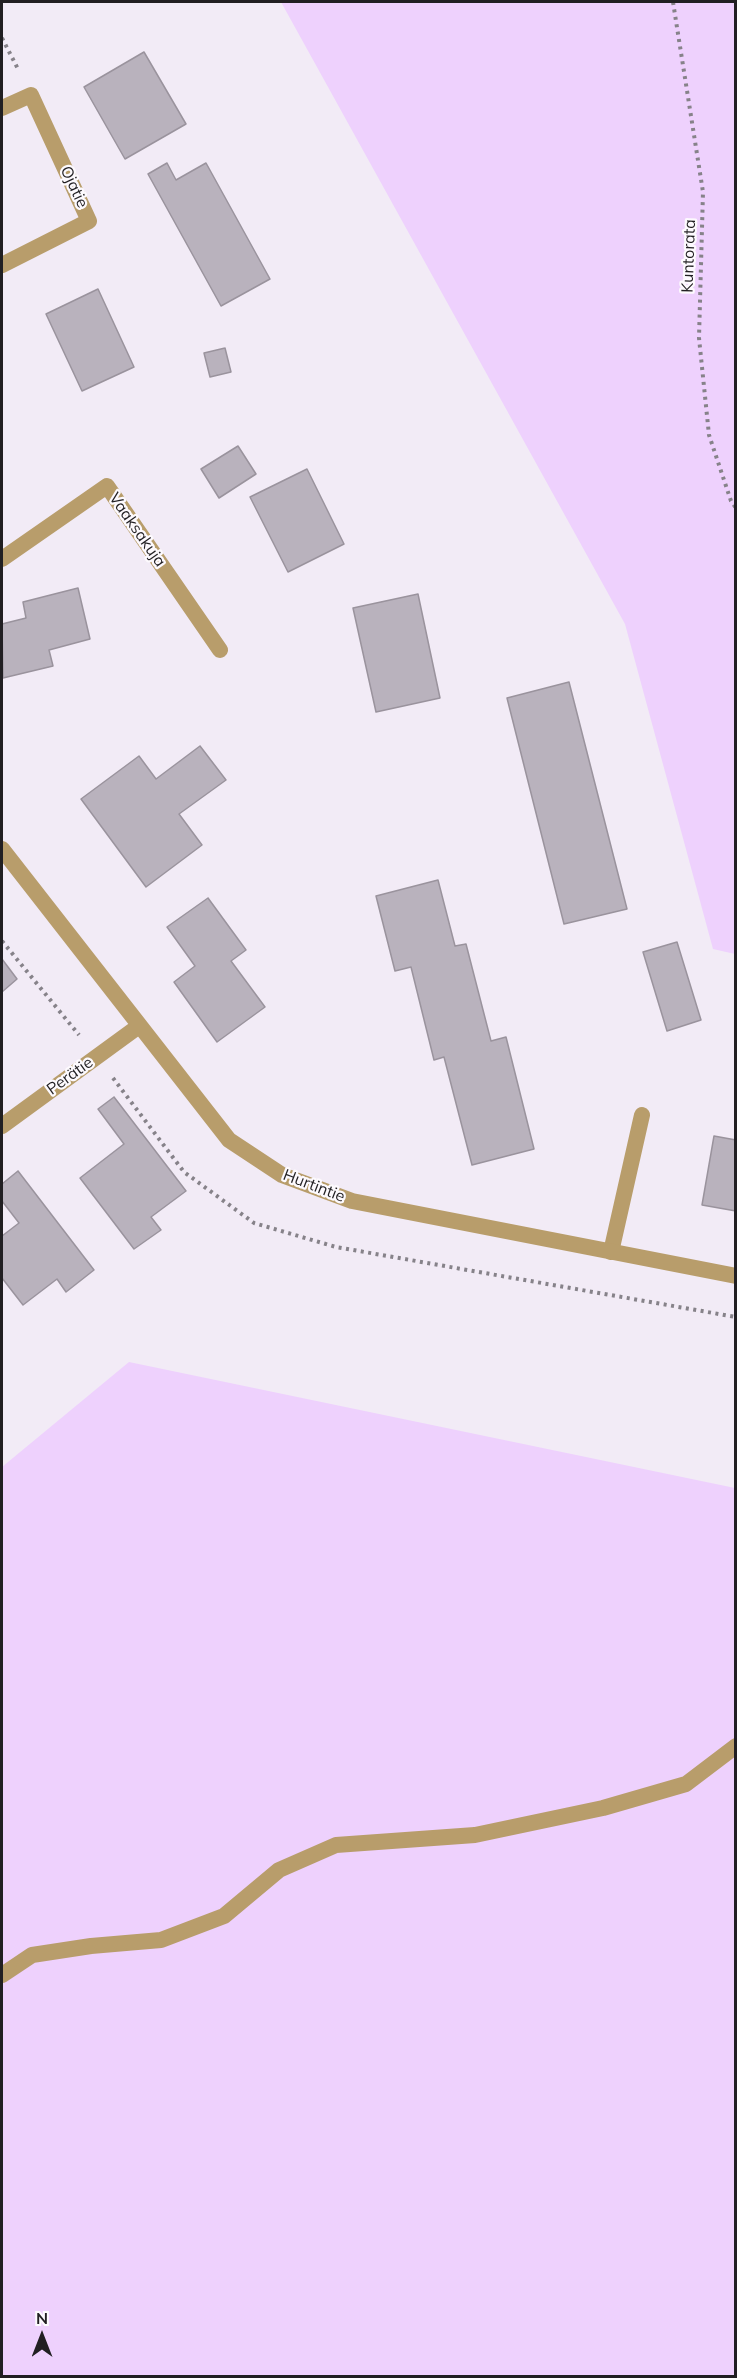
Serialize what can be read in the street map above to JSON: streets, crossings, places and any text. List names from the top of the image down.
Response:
{
  "streets": {
    "street": [
      "Ojatie",
      "Vaaksakuja",
      "Perätie",
      "Hurtintie"
    ],
    "path": ["Kuntorata"]
  },
  "crossings": [
    ["Perätie", "Hurtintie"]
  ],
  "north": "top"
}
